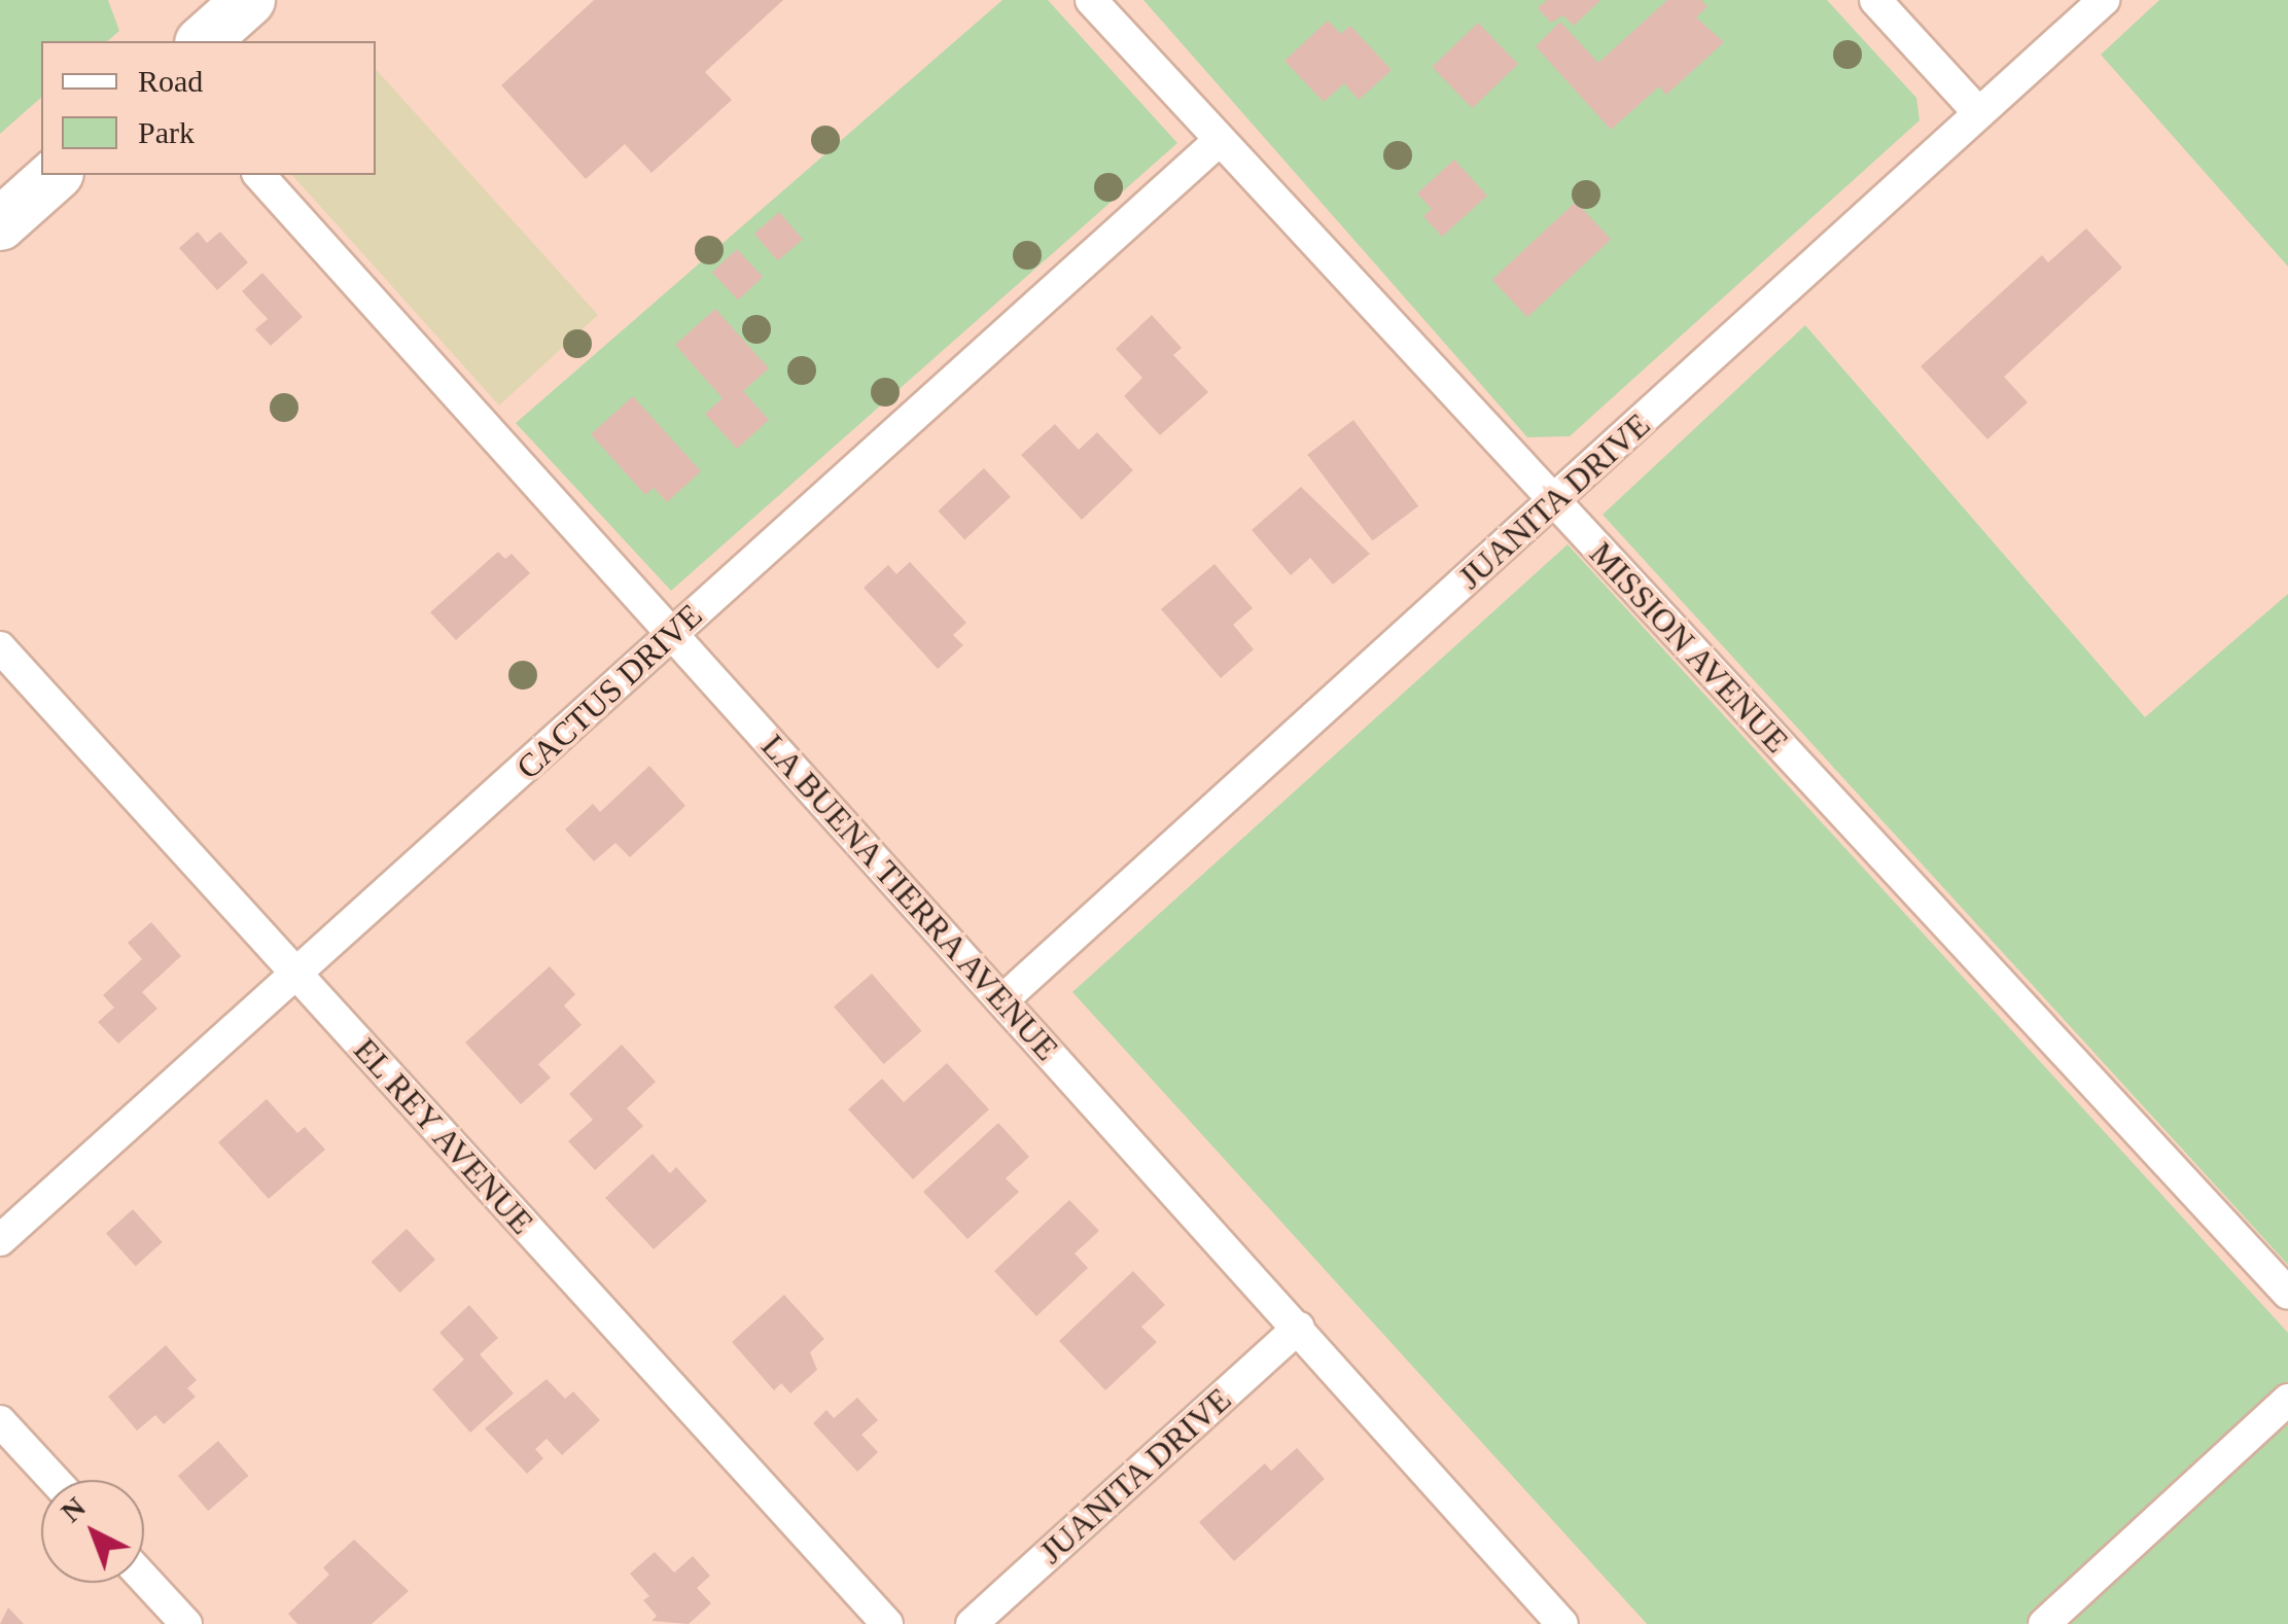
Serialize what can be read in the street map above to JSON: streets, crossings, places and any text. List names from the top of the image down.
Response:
{
  "streets": {
    "street": [
      "JUANITA DRIVE",
      "MISSION AVENUE",
      "CACTUS DRIVE",
      "LA BUENA TIERRA AVENUE",
      "EL REY AVENUE"
    ]
  },
  "crossings": [
    ["JUANITA DRIVE", "MISSION AVENUE"],
    ["JUANITA DRIVE", "LA BUENA TIERRA AVENUE"],
    ["MISSION AVENUE", "CACTUS DRIVE"],
    ["CACTUS DRIVE", "LA BUENA TIERRA AVENUE"],
    ["CACTUS DRIVE", "EL REY AVENUE"]
  ],
  "legend": ["Road", "Park"],
  "north": "top left"
}
